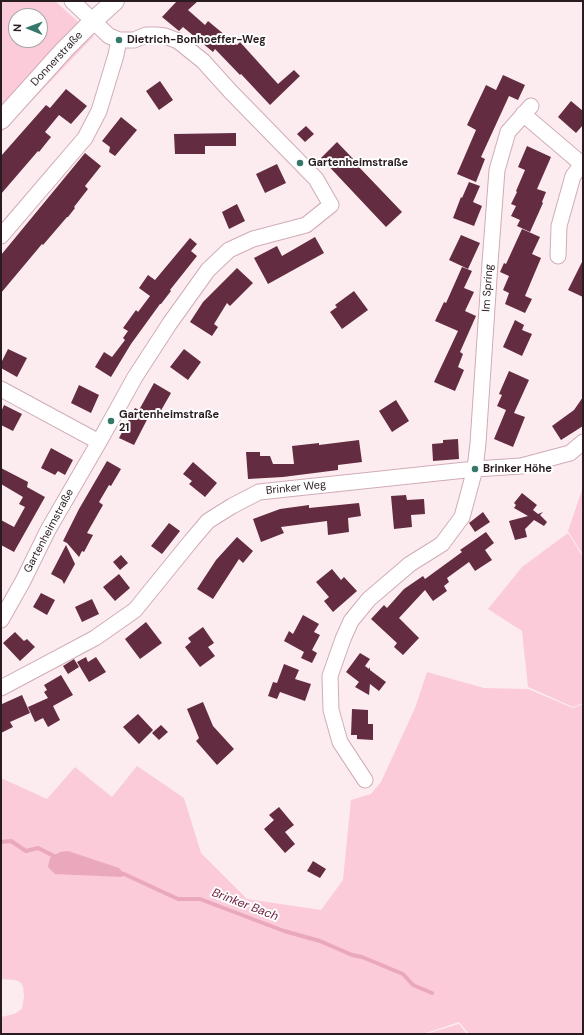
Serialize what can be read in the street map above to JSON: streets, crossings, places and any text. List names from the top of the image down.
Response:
{
  "streets": {
    "main road": ["Donnerstraße"],
    "street": ["Im Spring", "Brinker Weg", "Gartenheimstraße"]
  },
  "crossings": [
    ["Im Spring", "Brinker Weg"]
  ],
  "water": ["Brinker Bach"],
  "places": [
    "Dietrich-Bonhoeffer-Weg",
    "Gartenheimstraße",
    "Gartenheimstraße 21",
    "Brinker Höhe"
  ],
  "north": "left"
}
